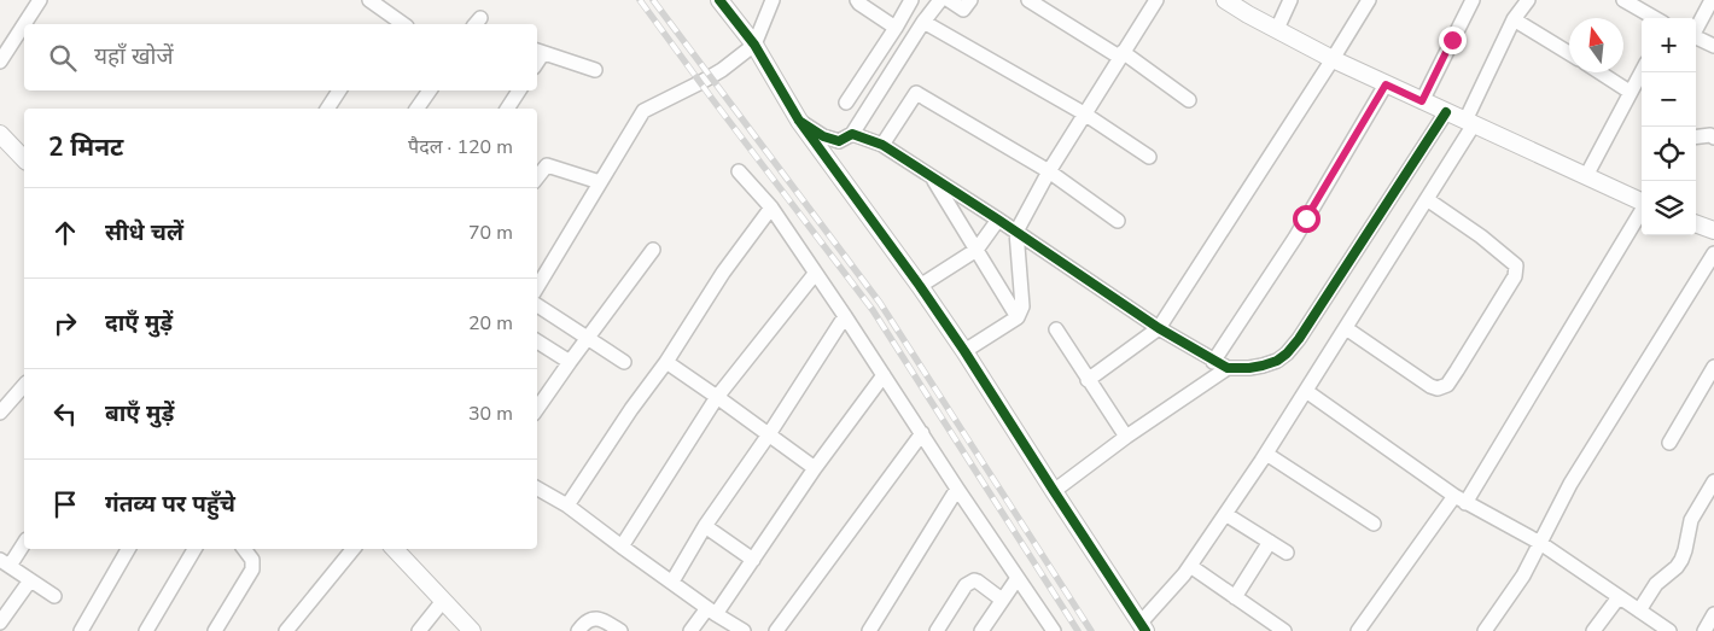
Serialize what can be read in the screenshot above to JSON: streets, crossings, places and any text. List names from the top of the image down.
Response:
{
  "north": "top",
  "page": {
    "map_buttons": ["+", "−"],
    "search": "यहाँ खोजें",
    "heading": ["2 मिनट", "पैदल · 120 m"],
    "list": [
      ["सीधे चलें", "70 m"],
      ["दाएँ मुड़ें", "20 m"],
      ["बाएँ मुड़ें", "30 m"],
      "गंतव्य पर पहुँचे"
    ]
  }
}
